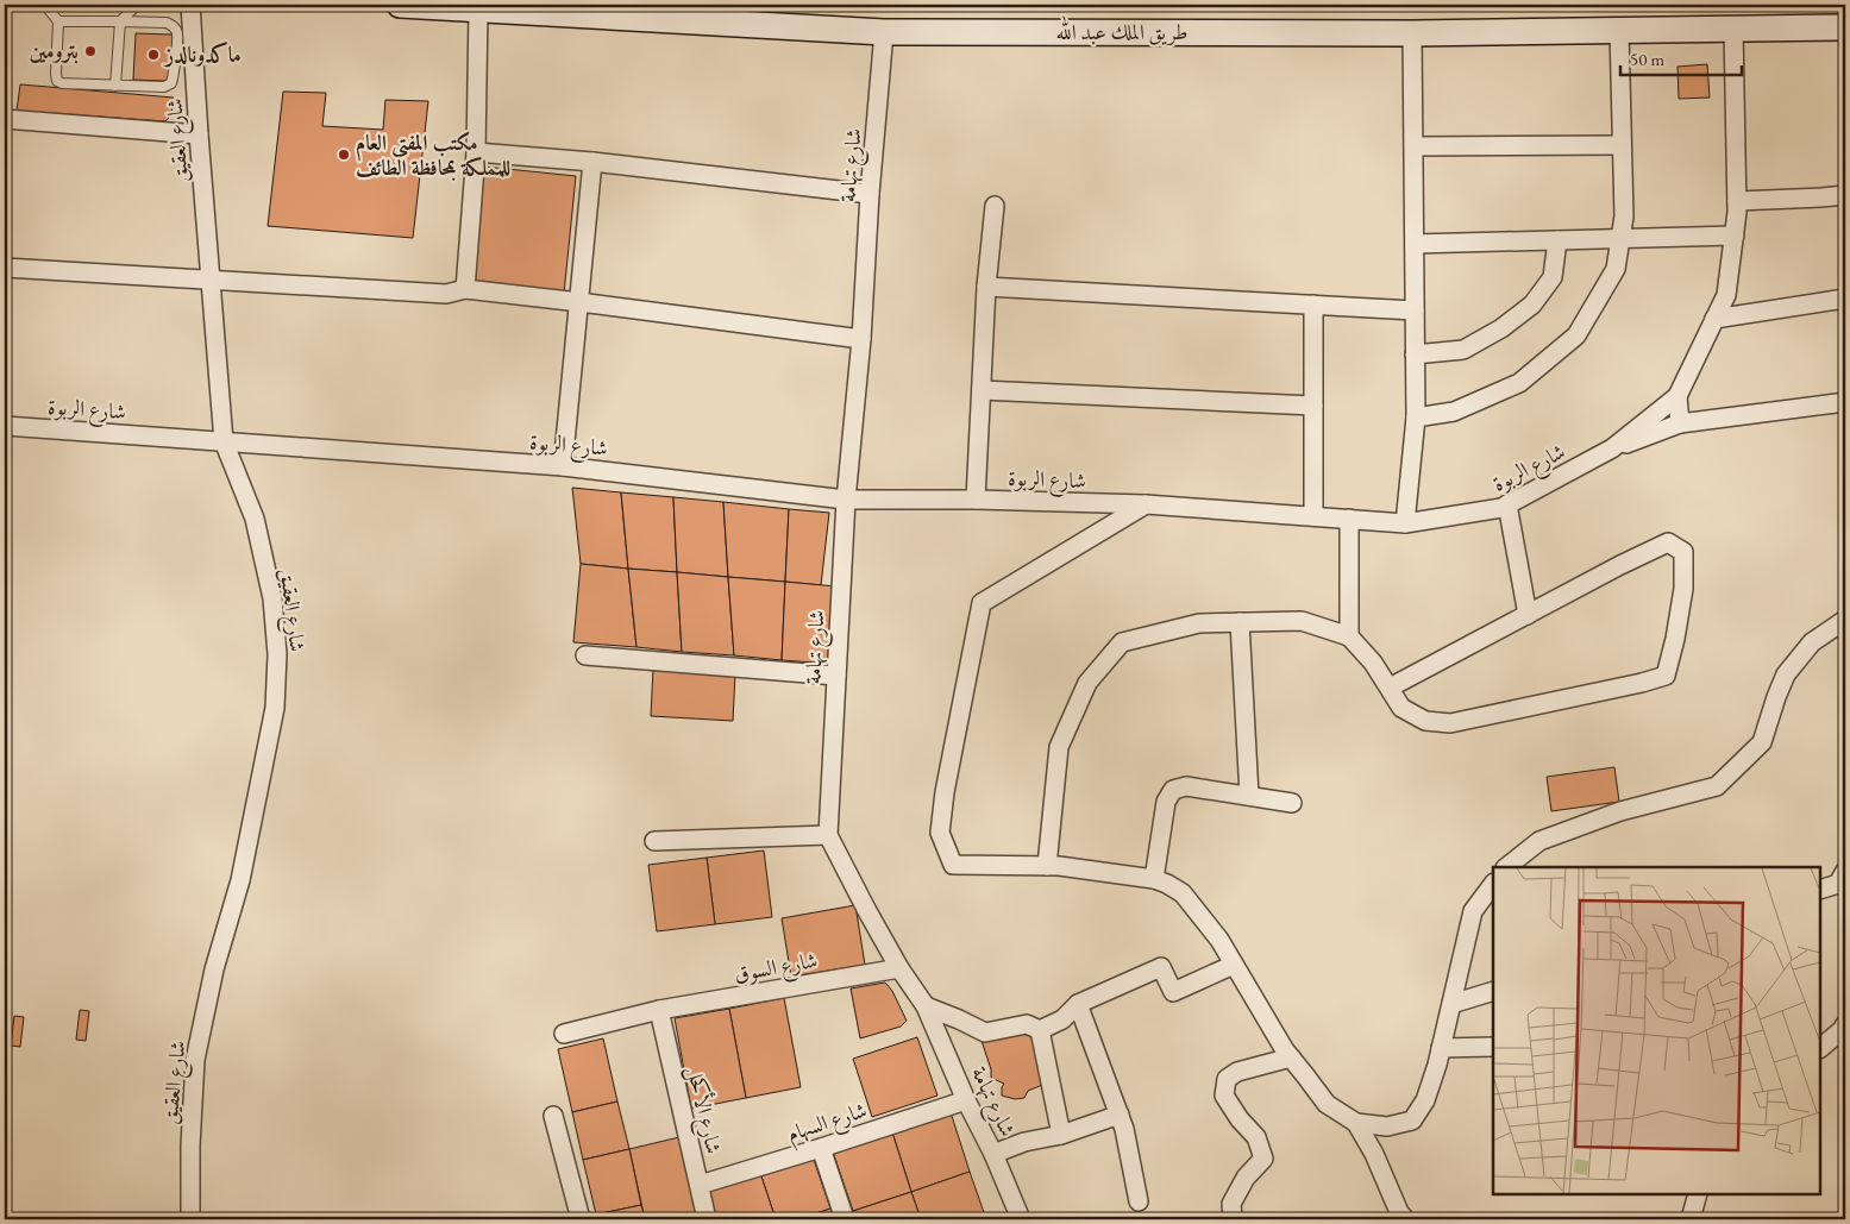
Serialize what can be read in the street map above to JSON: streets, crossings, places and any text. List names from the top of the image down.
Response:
{
  "streets": {
    "main road": ["طريق الملك عبد الله"],
    "street": [
      "شارع العقيق",
      "شارع تهامة",
      "شارع الربوة",
      "شارع السوق",
      "شارع الأكحل",
      "شارع السهام"
    ]
  },
  "crossings": [
    ["طريق الملك عبد الله", "شارع تهامة"],
    ["طريق الملك عبد الله", "شارع الربوة"],
    ["شارع العقيق", "شارع الربوة"],
    ["شارع تهامة", "شارع الربوة"],
    ["شارع تهامة", "شارع السوق"],
    ["شارع تهامة", "شارع السهام"],
    ["شارع السوق", "شارع الأكحل"],
    ["شارع الأكحل", "شارع السهام"]
  ],
  "places": ["بترومين", "ماكدونالدز", "مكتب المفتي العام للمملكة بمحافظة الطائف"],
  "scale_bar": "50 m"
}
